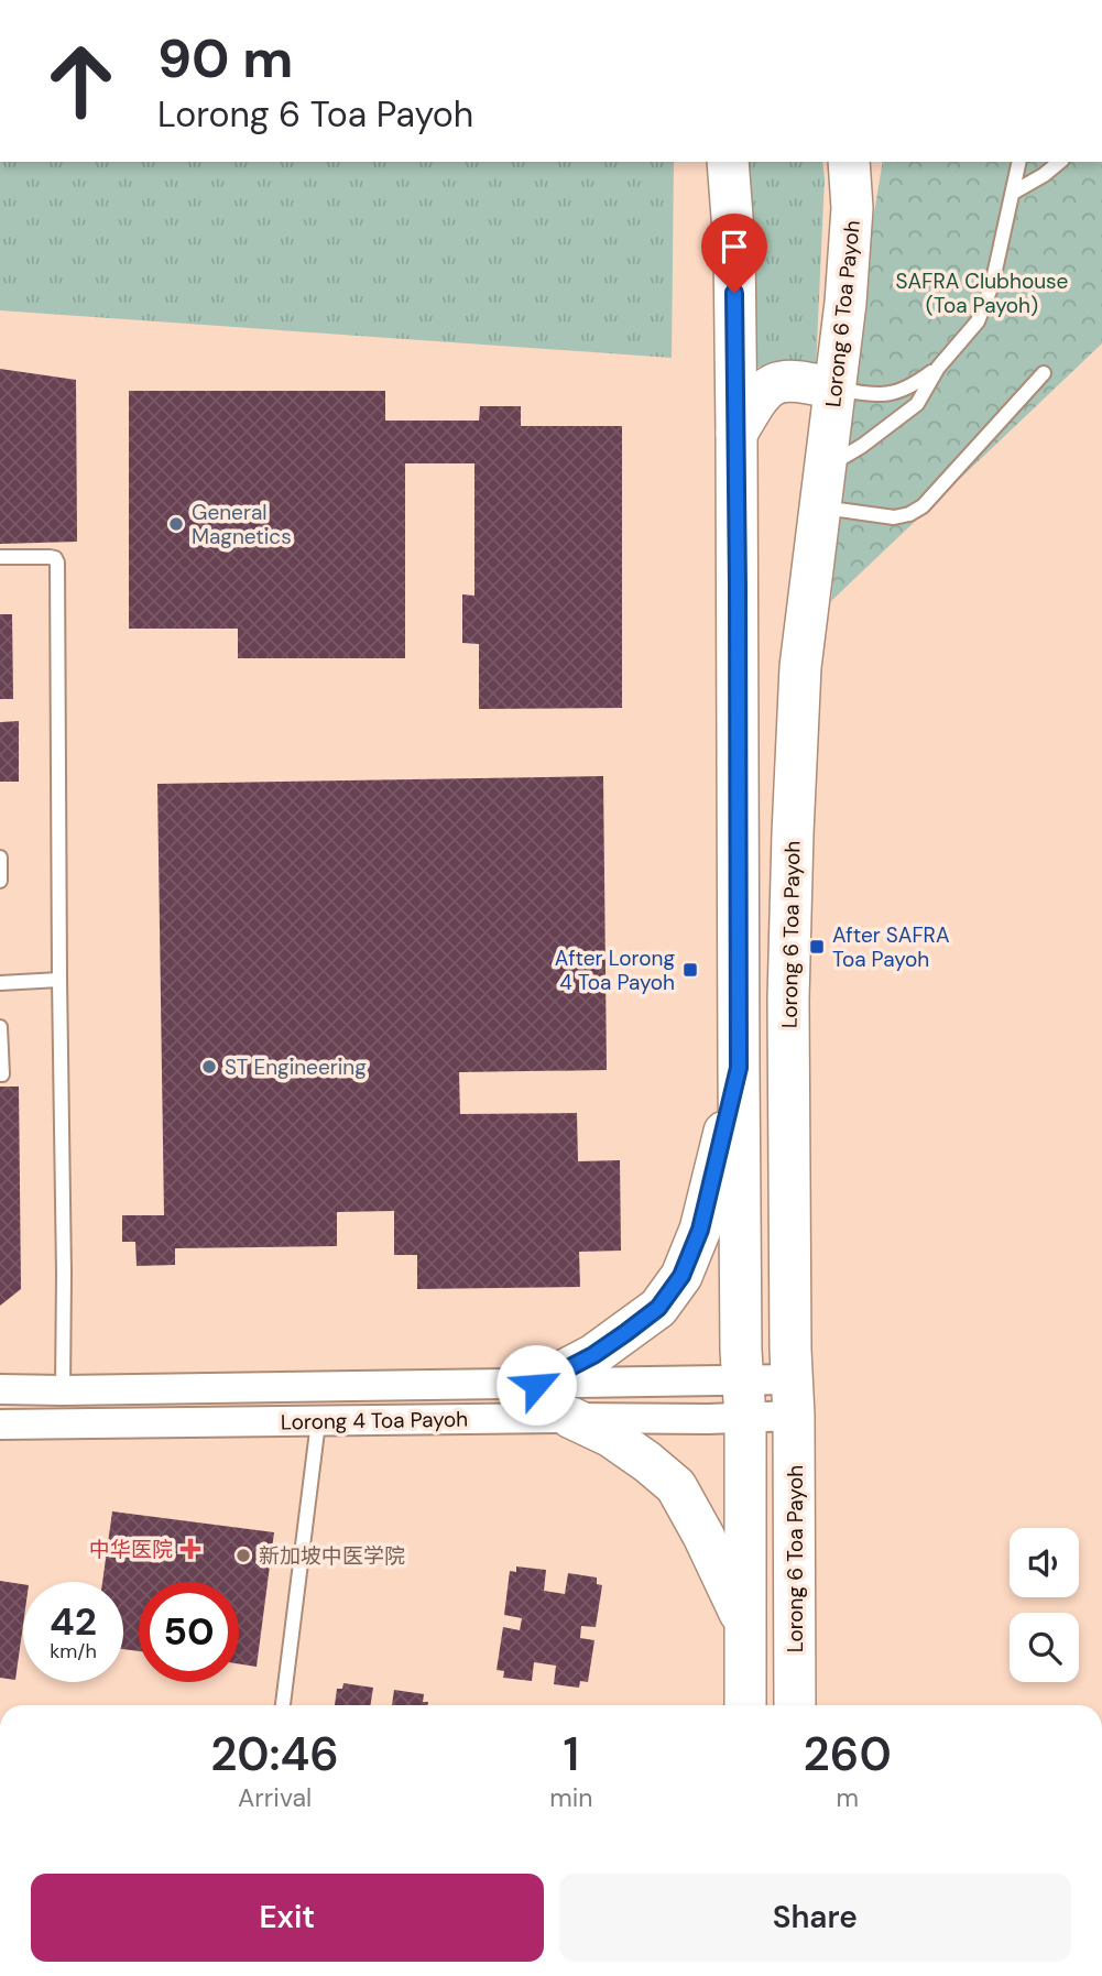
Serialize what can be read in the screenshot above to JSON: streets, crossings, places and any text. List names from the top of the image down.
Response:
{
  "streets": {
    "main road": ["Lorong 6 Toa Payoh"],
    "street": ["Lorong 4 Toa Payoh"]
  },
  "crossings": [
    ["Lorong 6 Toa Payoh", "Lorong 4 Toa Payoh"]
  ],
  "parks": ["SAFRA Clubhouse (Toa Payoh)"],
  "places": {
    "other": ["General Magnetics", "ST Engineering", "新加坡中医学院"],
    "transit": ["After SAFRA Toa Payoh", "After Lorong 4 Toa Payoh"],
    "health": ["中华医院"]
  },
  "page": {
    "turn": ["90 m", "Lorong 6 Toa Payoh"],
    "speed": "42 km/h",
    "limit": "50",
    "eta": [
      "20:46",
      "Arrival",
      "1",
      "min",
      "260",
      "m"
    ],
    "buttons": ["Exit", "Share"]
  }
}
